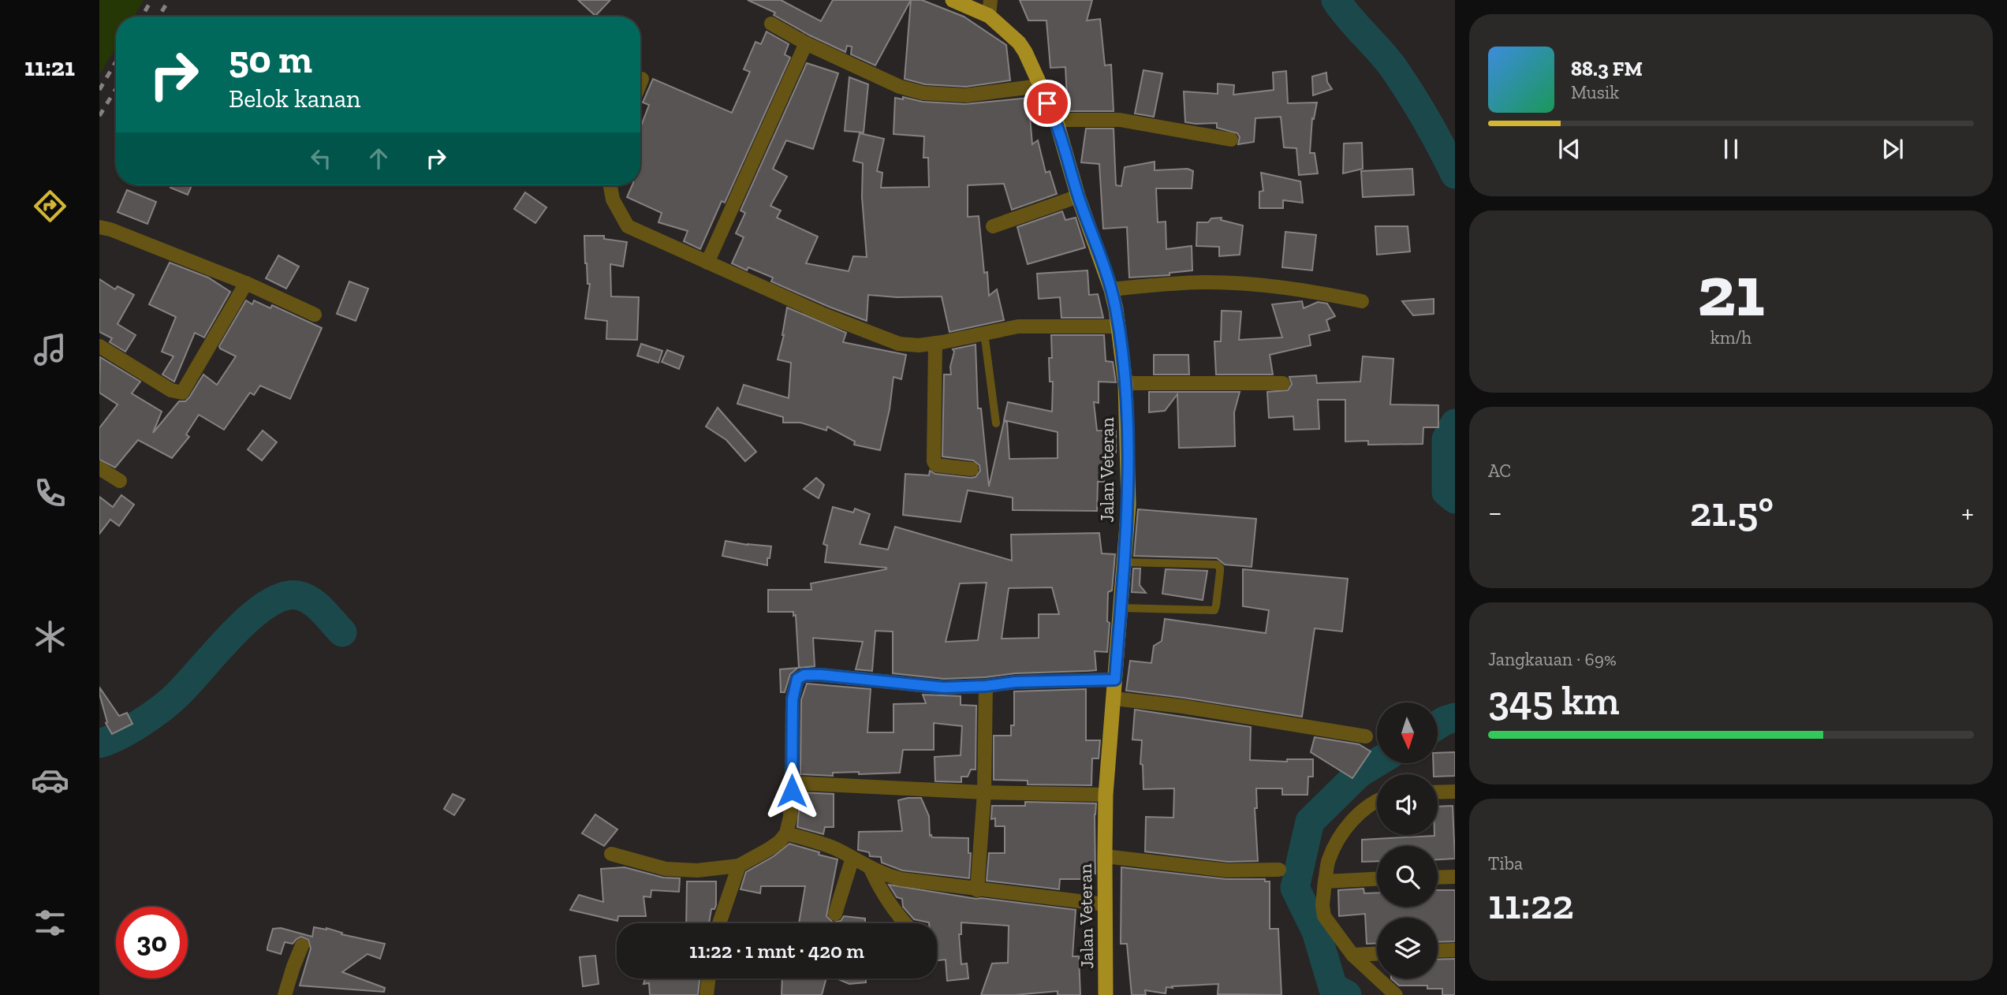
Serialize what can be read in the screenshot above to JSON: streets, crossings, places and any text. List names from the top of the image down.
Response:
{
  "streets": {
    "highway": ["Jalan Veteran"]
  },
  "north": "bottom",
  "page": {
    "tabs": "11:21",
    "turn": ["50 m", "Belok kanan"],
    "song": ["88.3 FM", "Musik"],
    "tile": [
      ["21", "km/h"],
      "AC",
      ["Jangkauan · 69%", "345 km"],
      ["Tiba", "11:22"]
    ],
    "heat": ["−", "21.5°", "+"],
    "limit": "30",
    "trip": "11:22 · 1 mnt · 420 m"
  }
}
